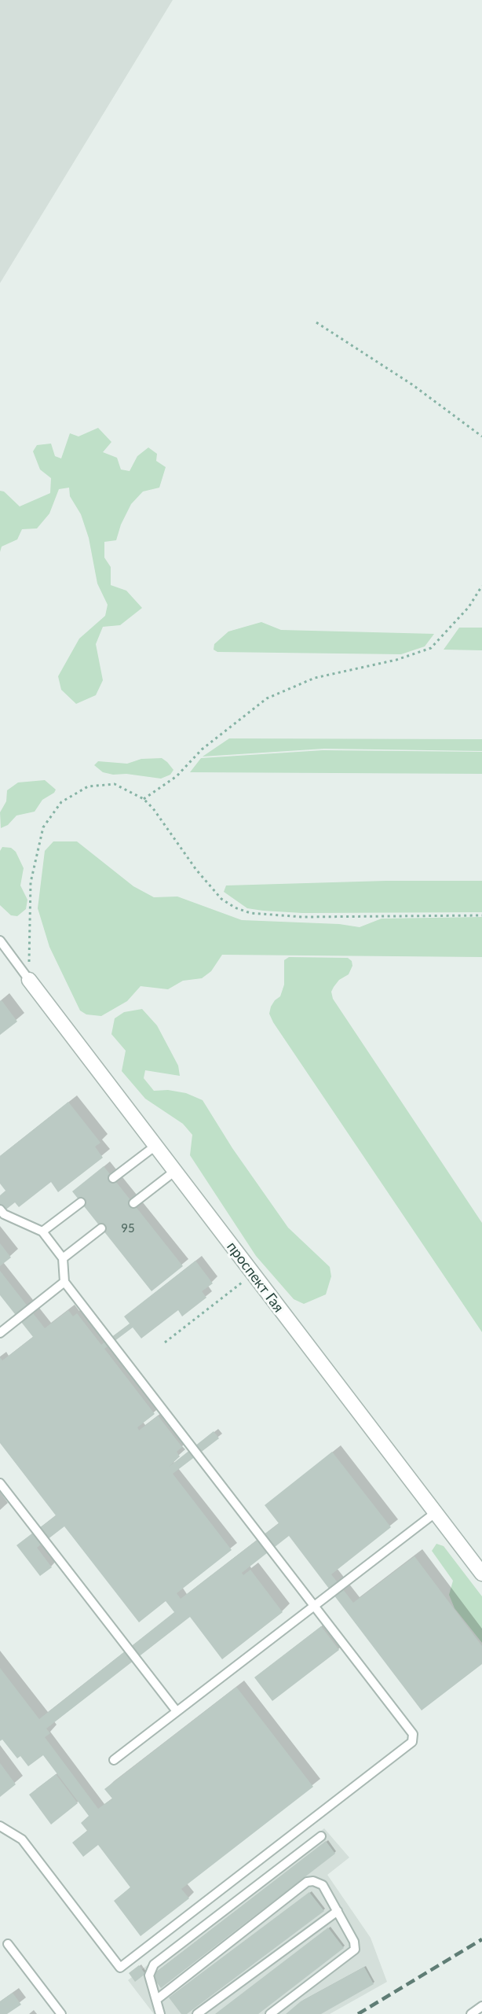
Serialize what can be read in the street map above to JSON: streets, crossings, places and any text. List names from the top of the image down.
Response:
{
  "streets": {
    "street": ["проспект Гая"]
  },
  "house_numbers": ["95"]
}
